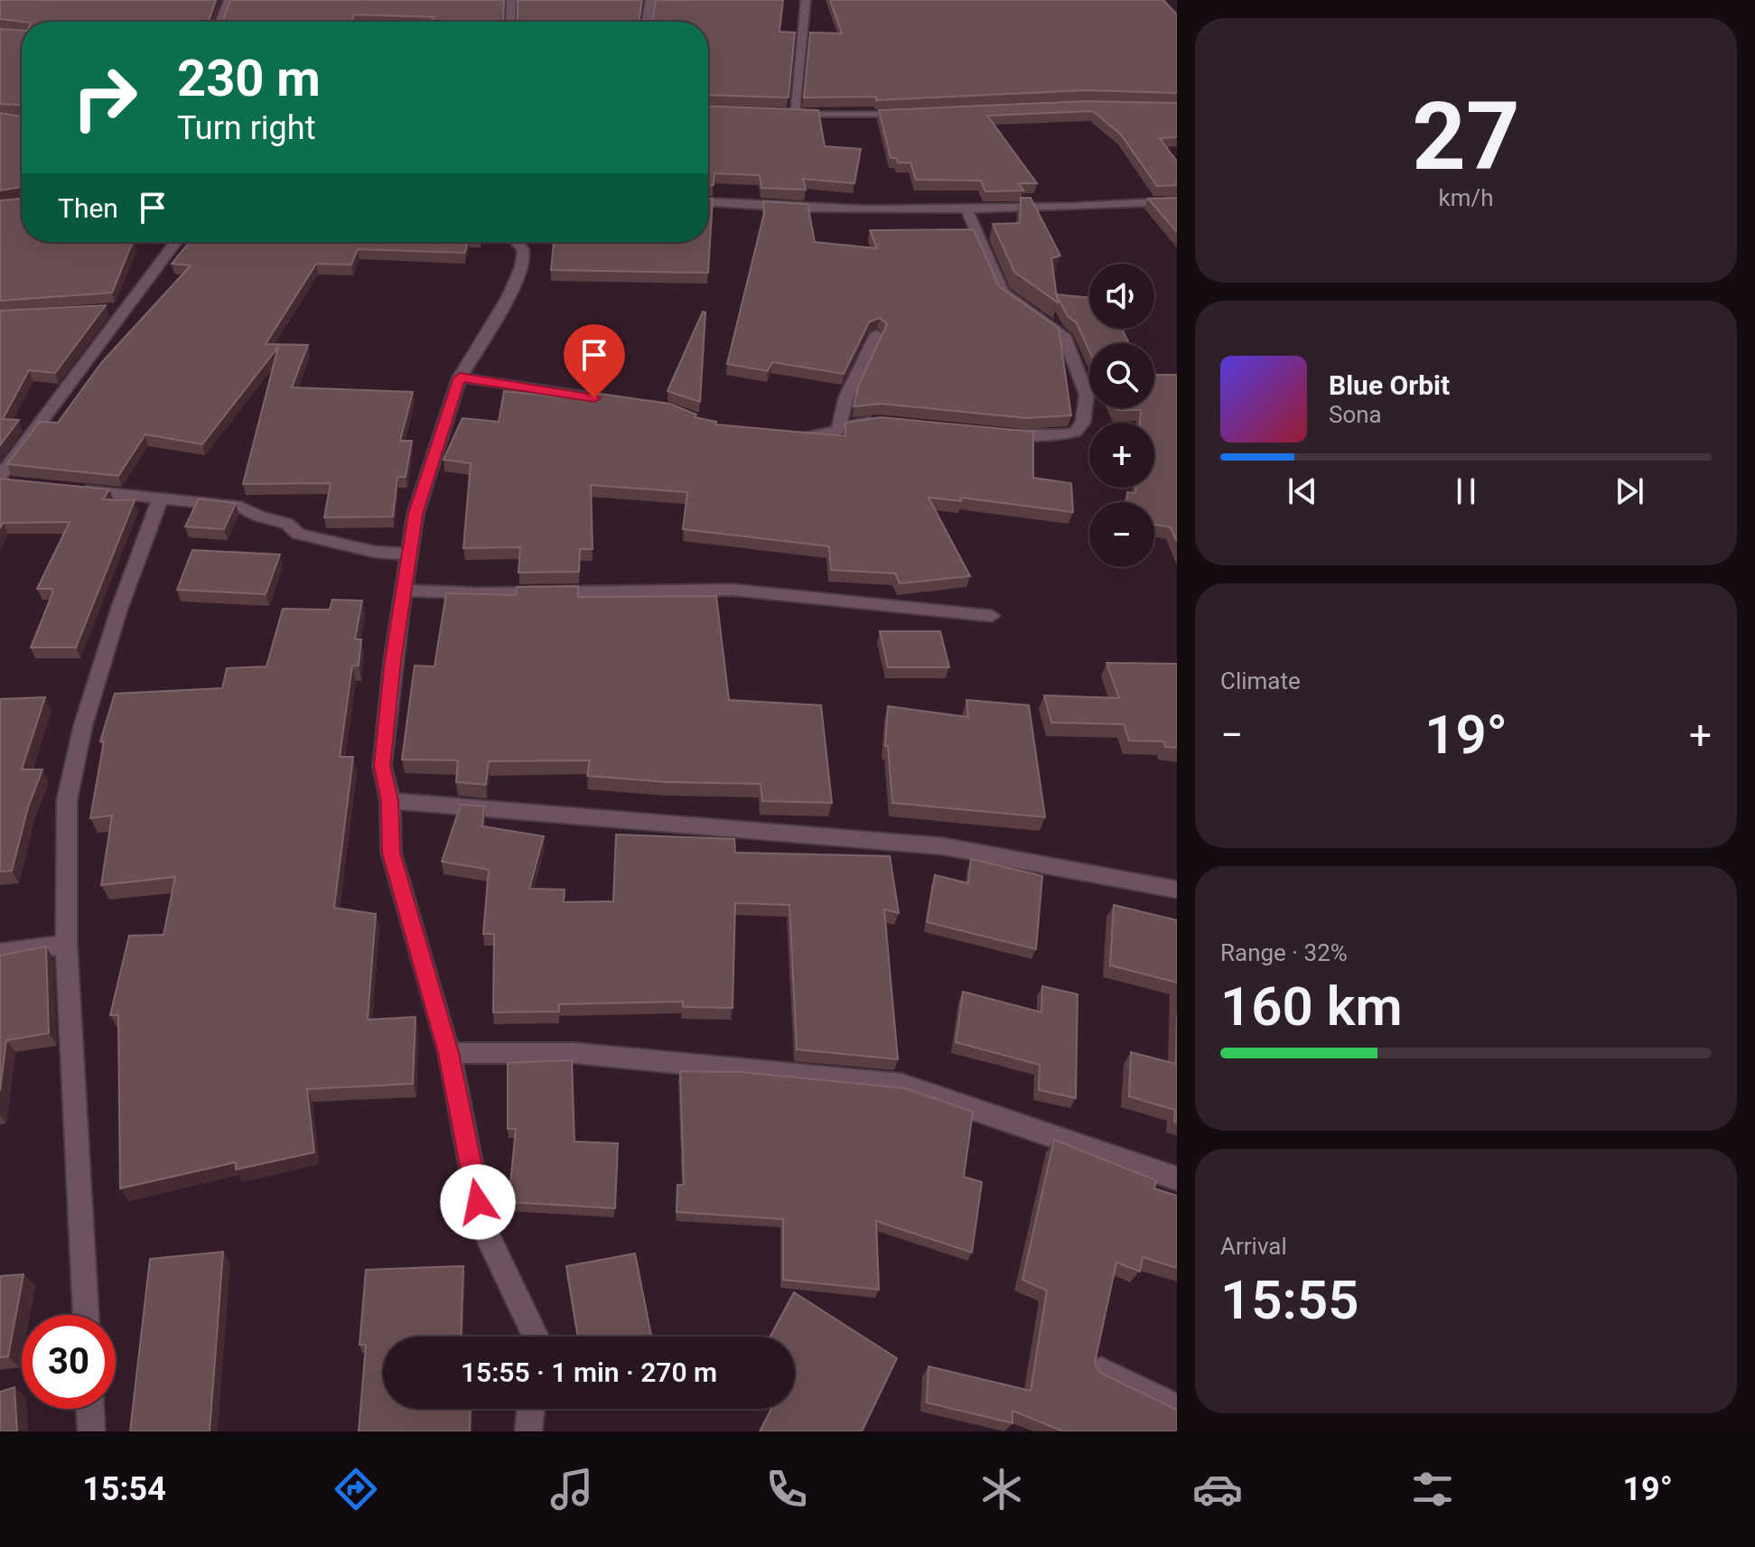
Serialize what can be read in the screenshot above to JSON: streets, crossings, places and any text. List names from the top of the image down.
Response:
{
  "page": {
    "tile": [
      ["27", "km/h"],
      "Climate",
      ["Range · 32%", "160 km"],
      ["Arrival", "15:55"]
    ],
    "turn": ["230 m", "Turn right"],
    "then": "Then",
    "map_buttons": ["+", "−"],
    "song": ["Blue Orbit", "Sona"],
    "heat": ["−", "19°", "+"],
    "limit": "30",
    "trip": "15:55 · 1 min · 270 m",
    "tabs": ["15:54", "19°"]
  }
}
